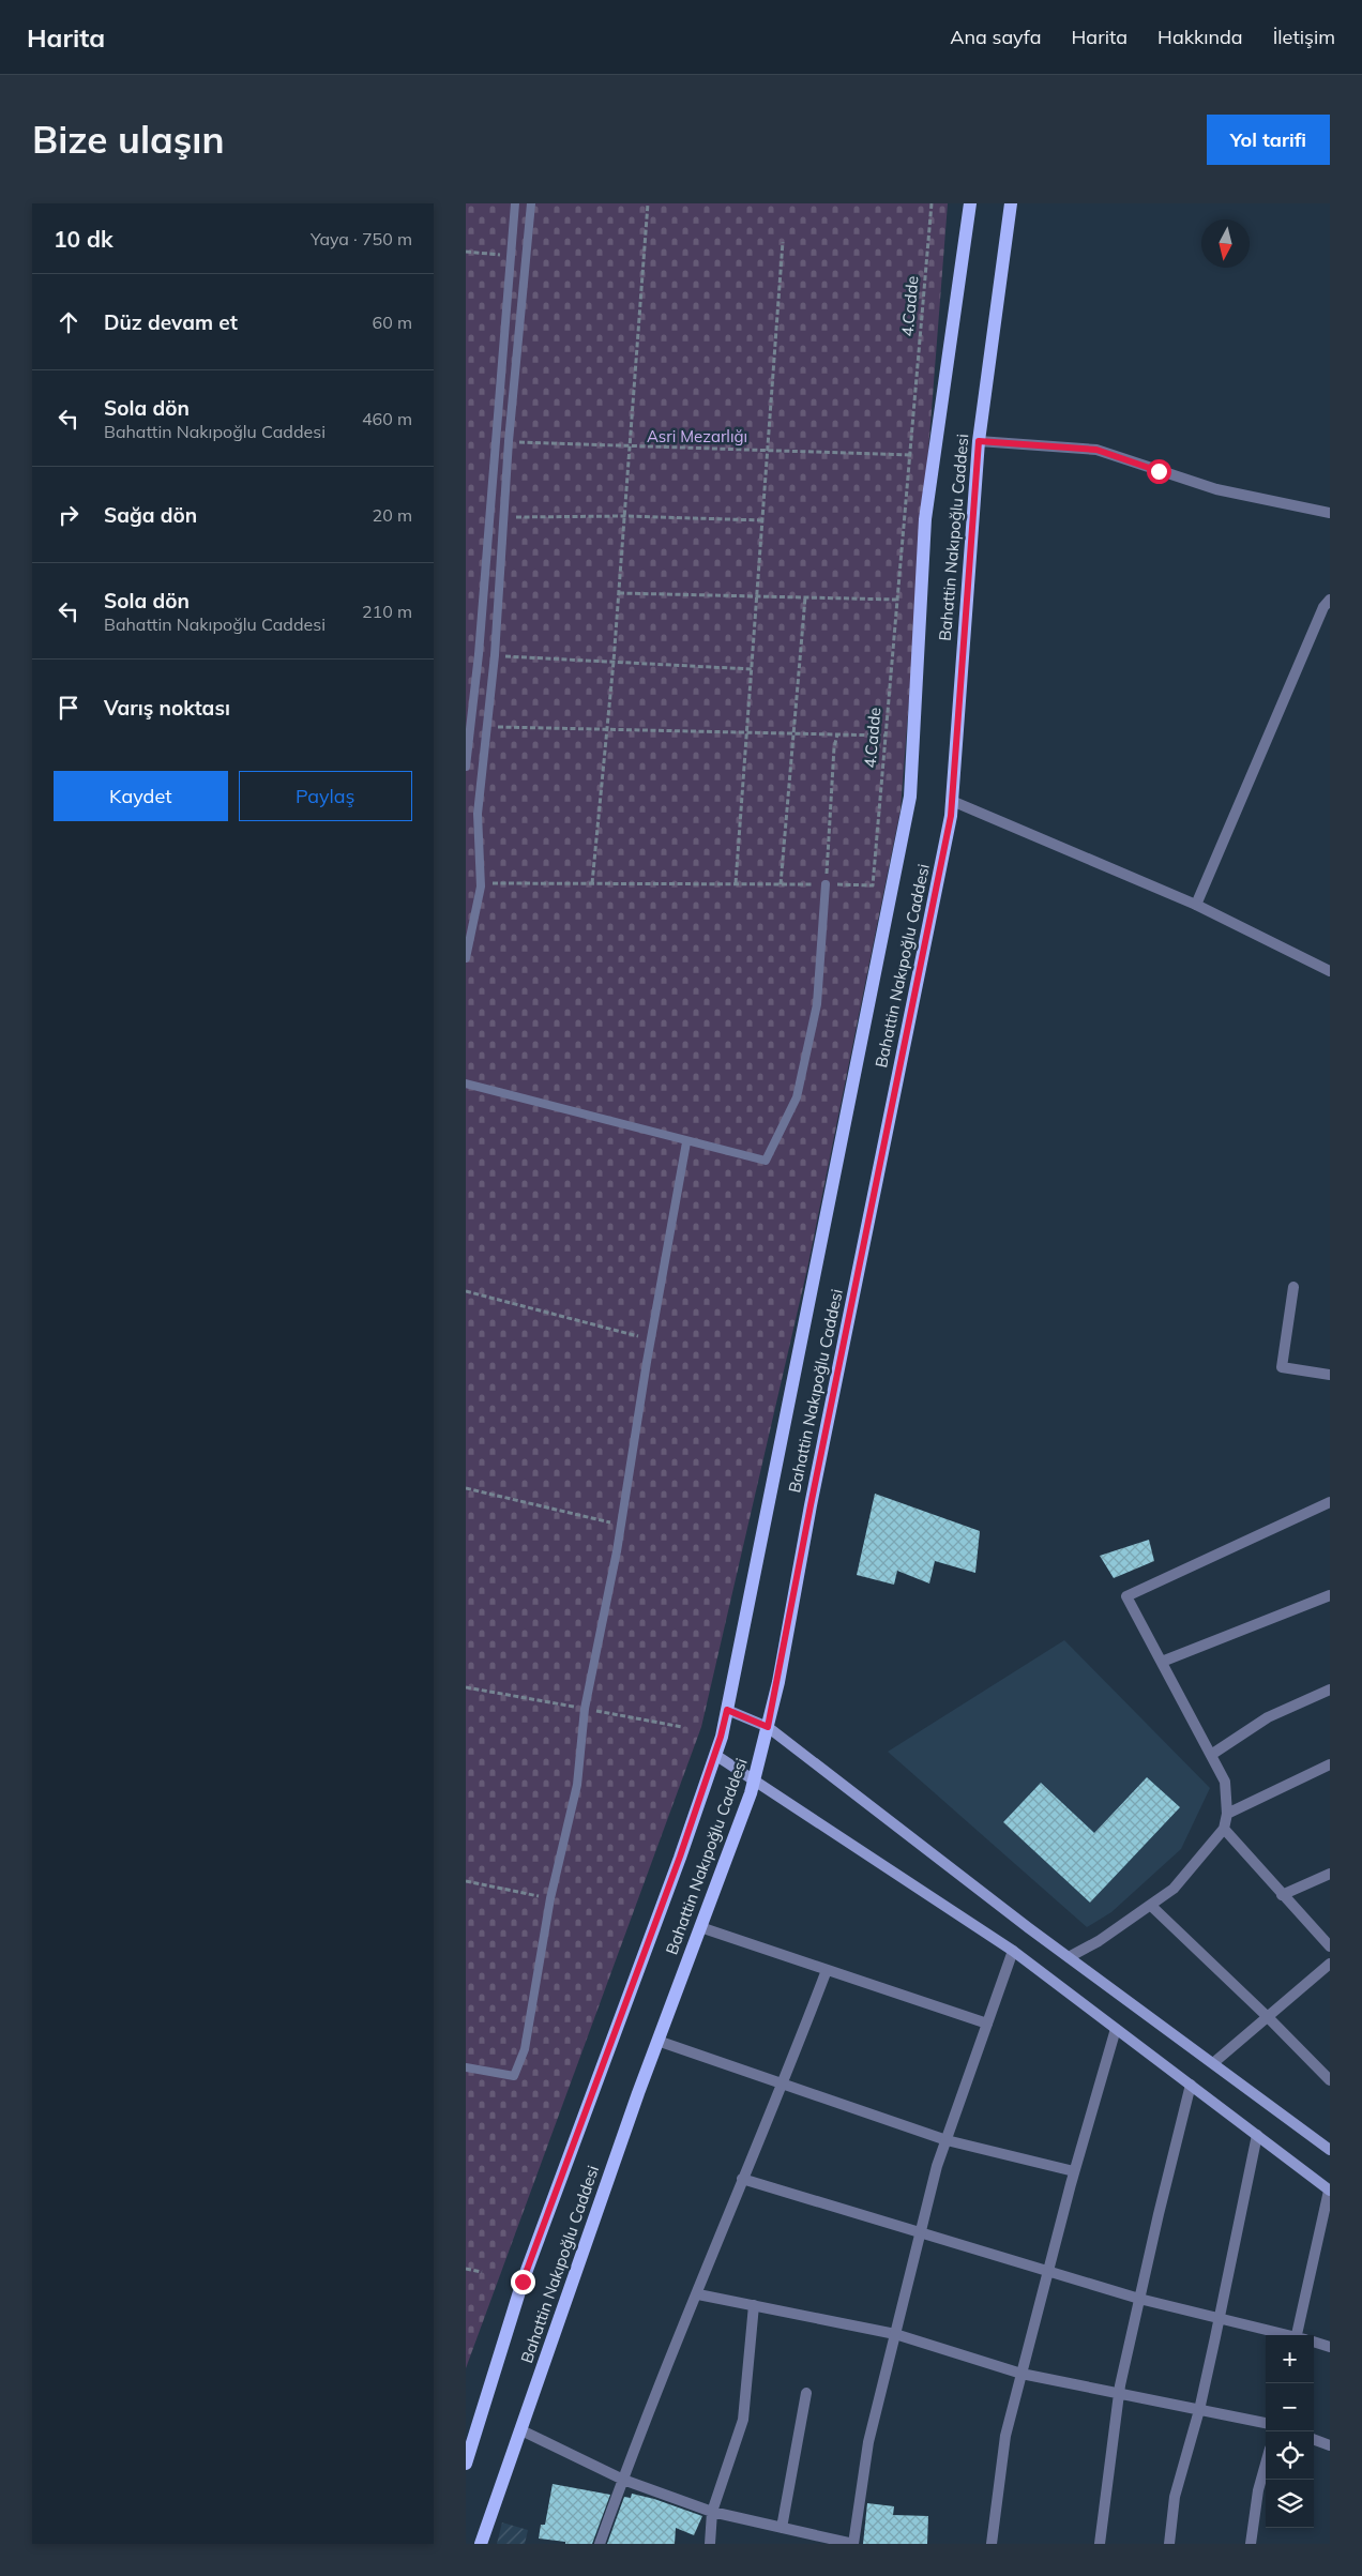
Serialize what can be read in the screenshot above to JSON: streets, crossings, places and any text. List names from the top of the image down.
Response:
{
  "streets": {
    "main road": ["Bahattin Nakıpoğlu Caddesi"],
    "path": ["4.Cadde"]
  },
  "parks": ["Asri Mezarlığı"],
  "north": "bottom",
  "page": {
    "header": "Harita",
    "nav": [
      "Ana sayfa",
      "Harita",
      "Hakkında",
      "İletişim"
    ],
    "buttons": [
      "Yol tarifi",
      ["Kaydet", "Paylaş"]
    ],
    "title": "Bize ulaşın",
    "heading": ["10 dk", "Yaya · 750 m"],
    "list": [
      ["Düz devam et", "60 m"],
      ["Sola dön", "Bahattin Nakıpoğlu Caddesi", "460 m"],
      ["Sağa dön", "20 m"],
      ["Sola dön", "Bahattin Nakıpoğlu Caddesi", "210 m"],
      "Varış noktası"
    ],
    "map_buttons": ["+", "−"]
  }
}
